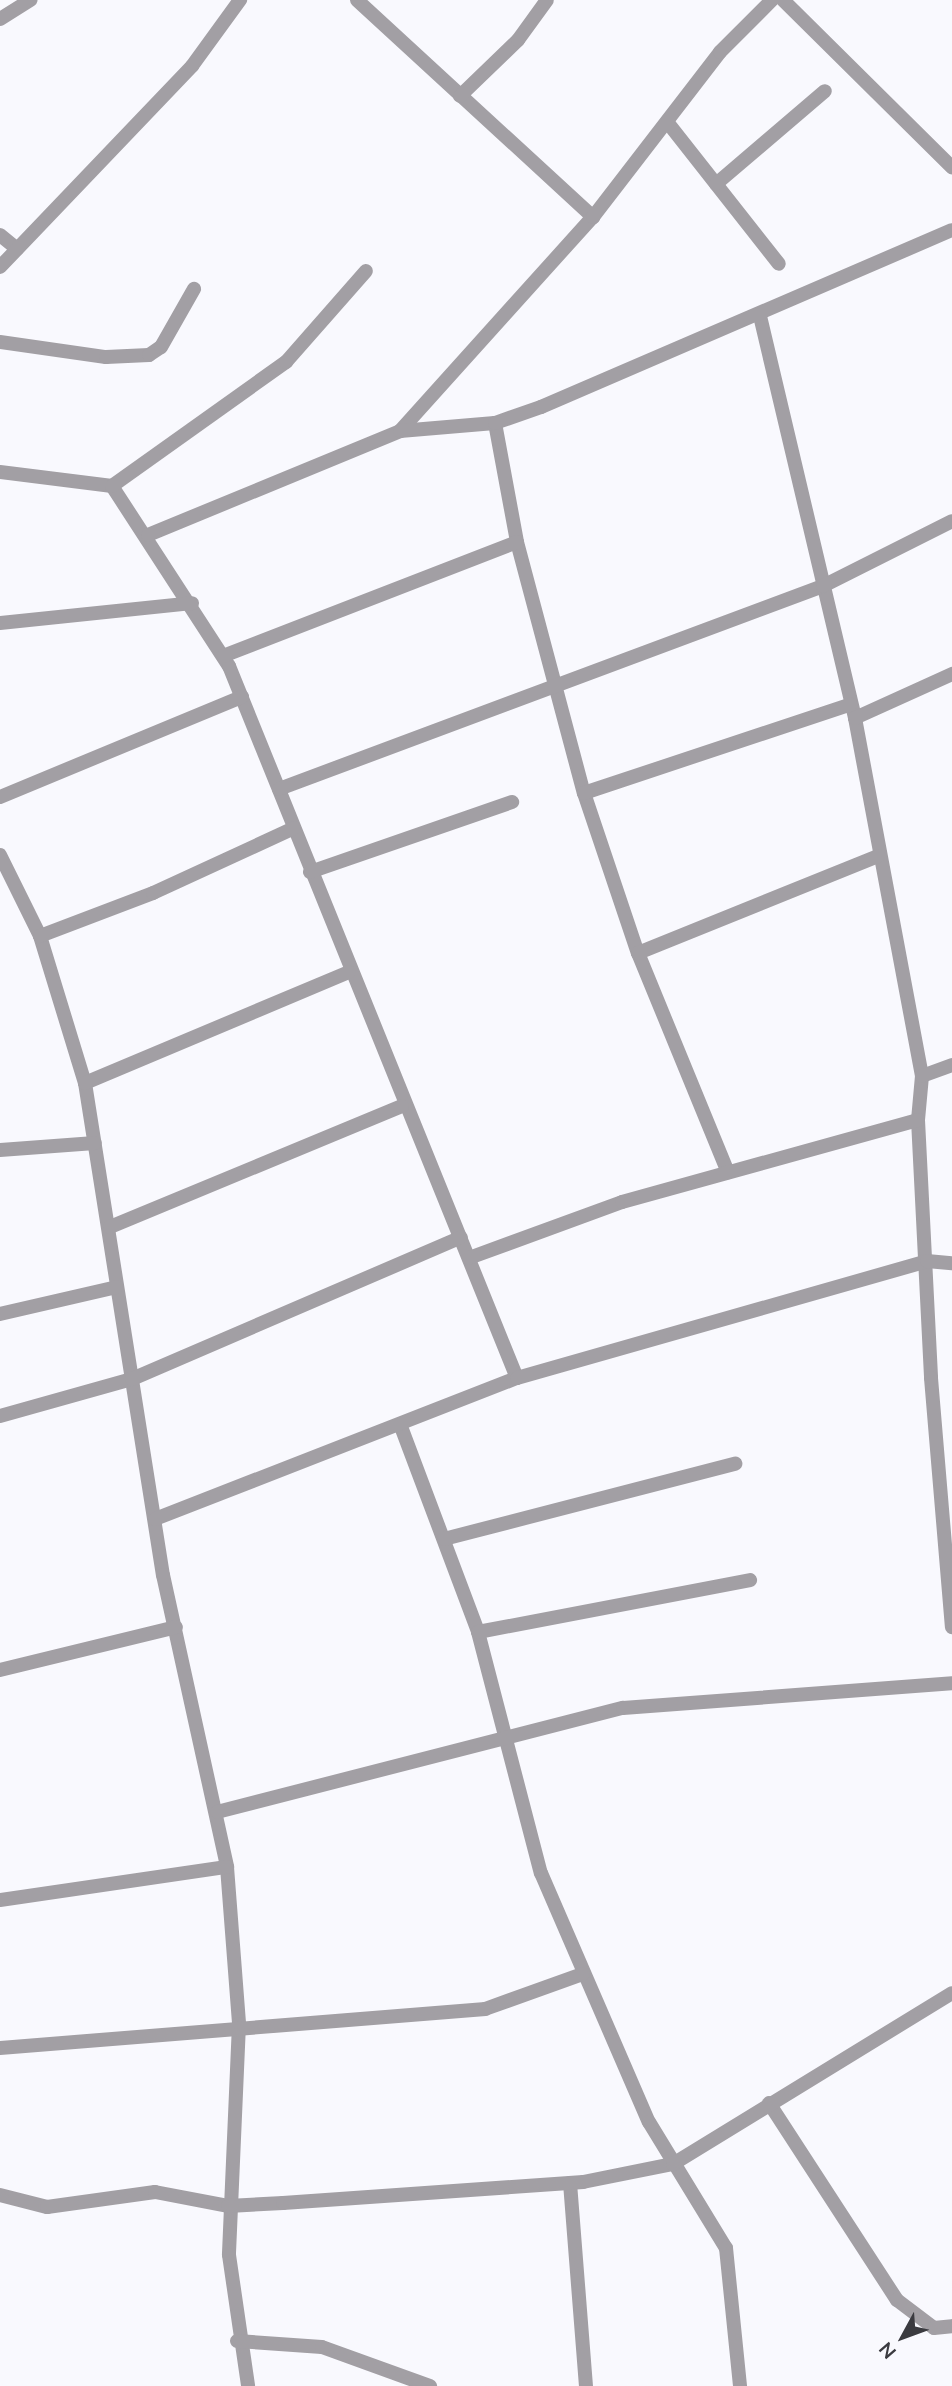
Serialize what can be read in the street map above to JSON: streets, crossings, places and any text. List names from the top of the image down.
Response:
{
  "north": "bottom left"
}
